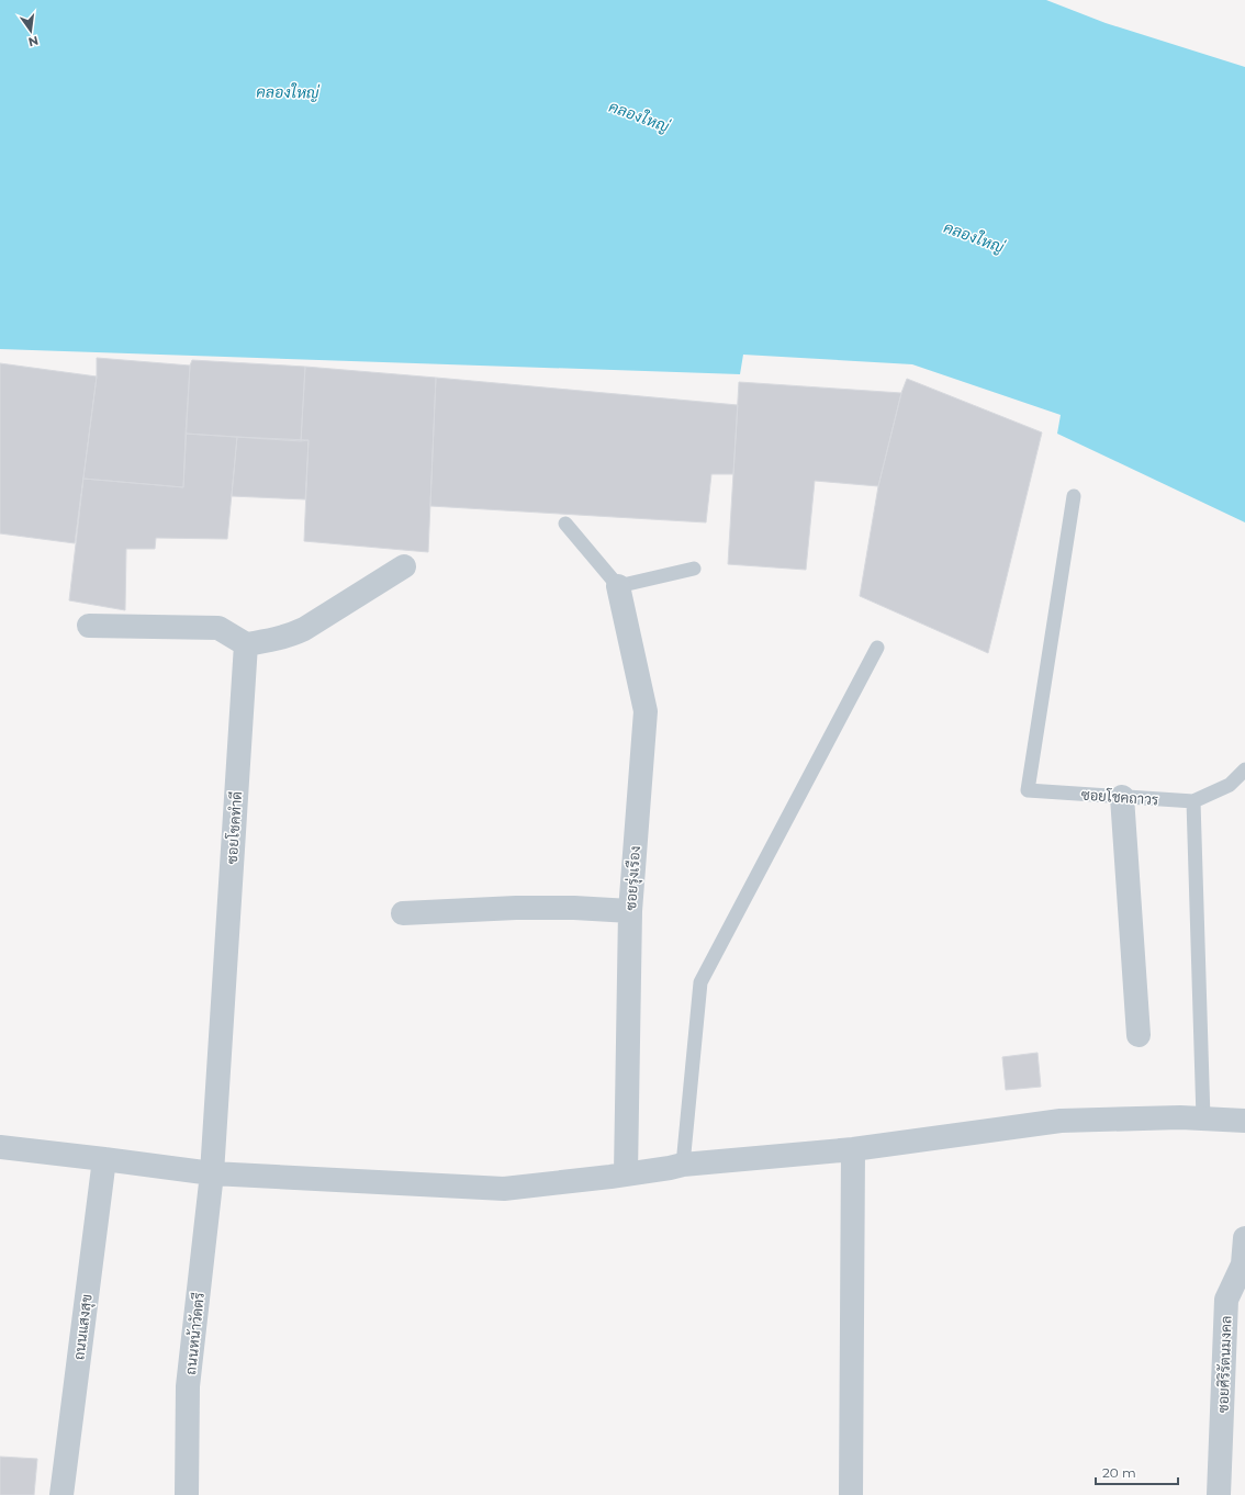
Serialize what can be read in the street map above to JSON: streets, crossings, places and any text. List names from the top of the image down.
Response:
{
  "streets": {
    "street": [
      "ซอยโชคทำดี",
      "ซอยรุ่งเรือง",
      "ถนนแสงสุข",
      "ถนนหน้าวัดตรี",
      "ซอยศิริรัตนมงคล"
    ],
    "lane": ["ซอยโชคถาวร"]
  },
  "crossings": [
    ["ซอยโชคทำดี", "ถนนหน้าวัดตรี"]
  ],
  "water": ["คลองใหญ่"],
  "scale_bar": "20 m",
  "north": "bottom"
}
